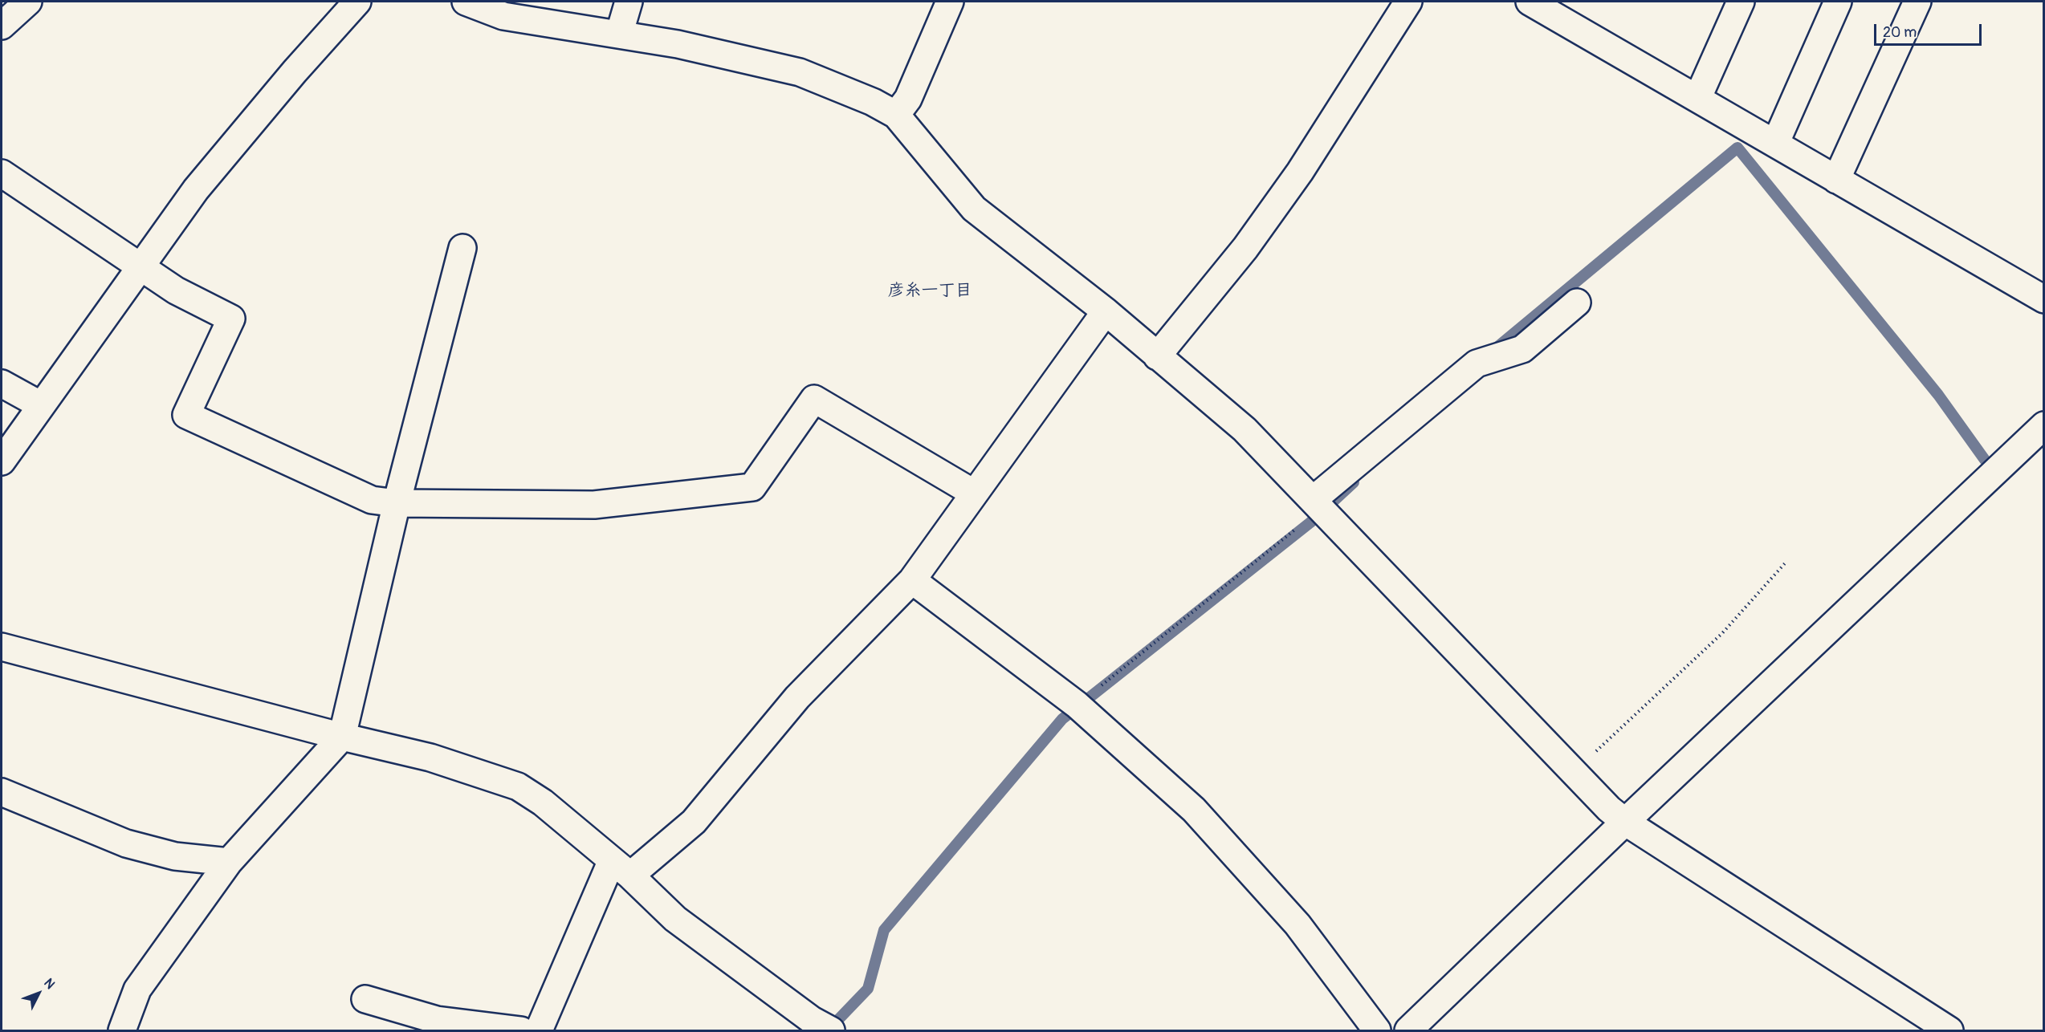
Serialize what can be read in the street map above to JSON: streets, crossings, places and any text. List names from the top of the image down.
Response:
{
  "districts": ["彦糸一丁目"],
  "scale_bar": "20 m",
  "north": "top right"
}
